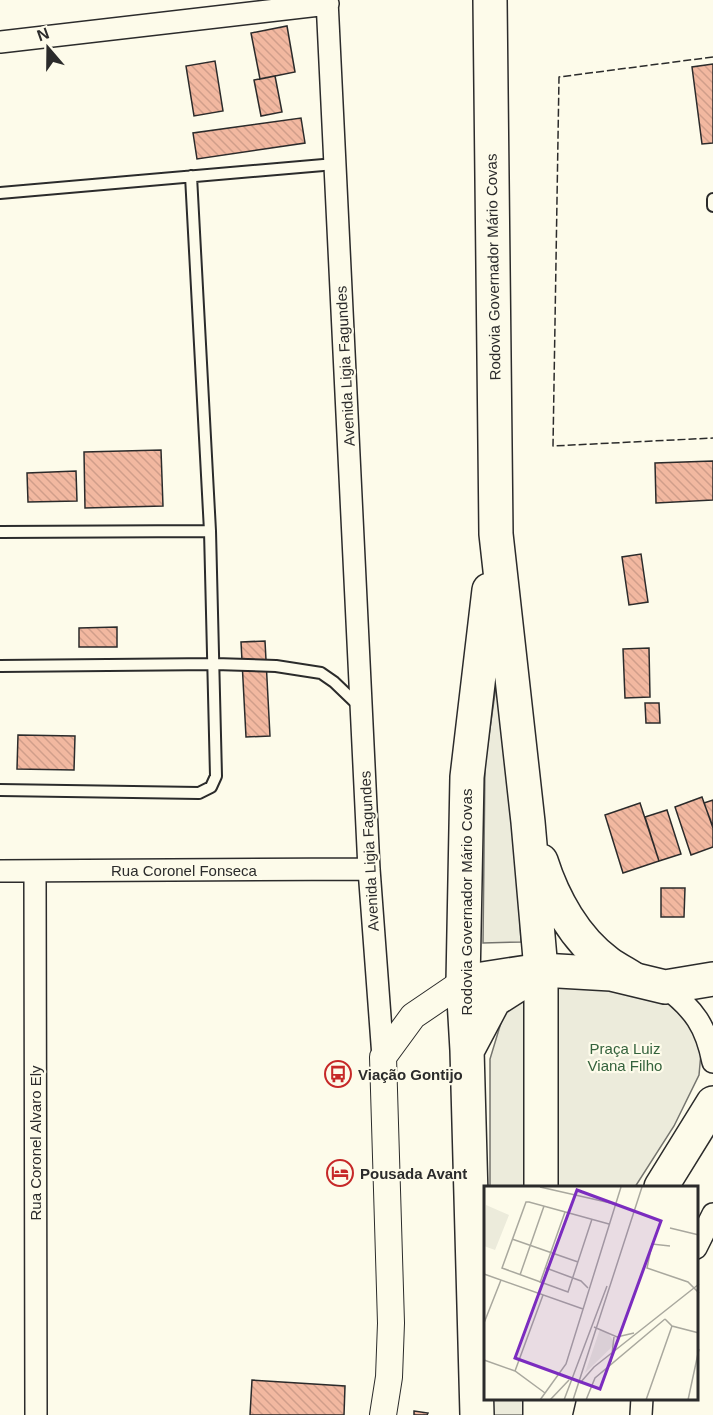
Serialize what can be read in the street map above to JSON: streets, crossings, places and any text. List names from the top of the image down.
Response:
{
  "streets": {
    "main road": ["Rodovia Governador Mário Covas"],
    "street": ["Avenida Ligia Fagundes", "Rua Coronel Fonseca", "Rua Coronel Alvaro Ely"]
  },
  "crossings": [
    ["Avenida Ligia Fagundes", "Rua Coronel Fonseca"],
    ["Rua Coronel Fonseca", "Rua Coronel Alvaro Ely"]
  ],
  "parks": ["Praça Luiz Viana Filho"],
  "places": {
    "bus stop": ["Viação Gontijo"],
    "hotel": ["Pousada Avant"]
  },
  "north": "top"
}
